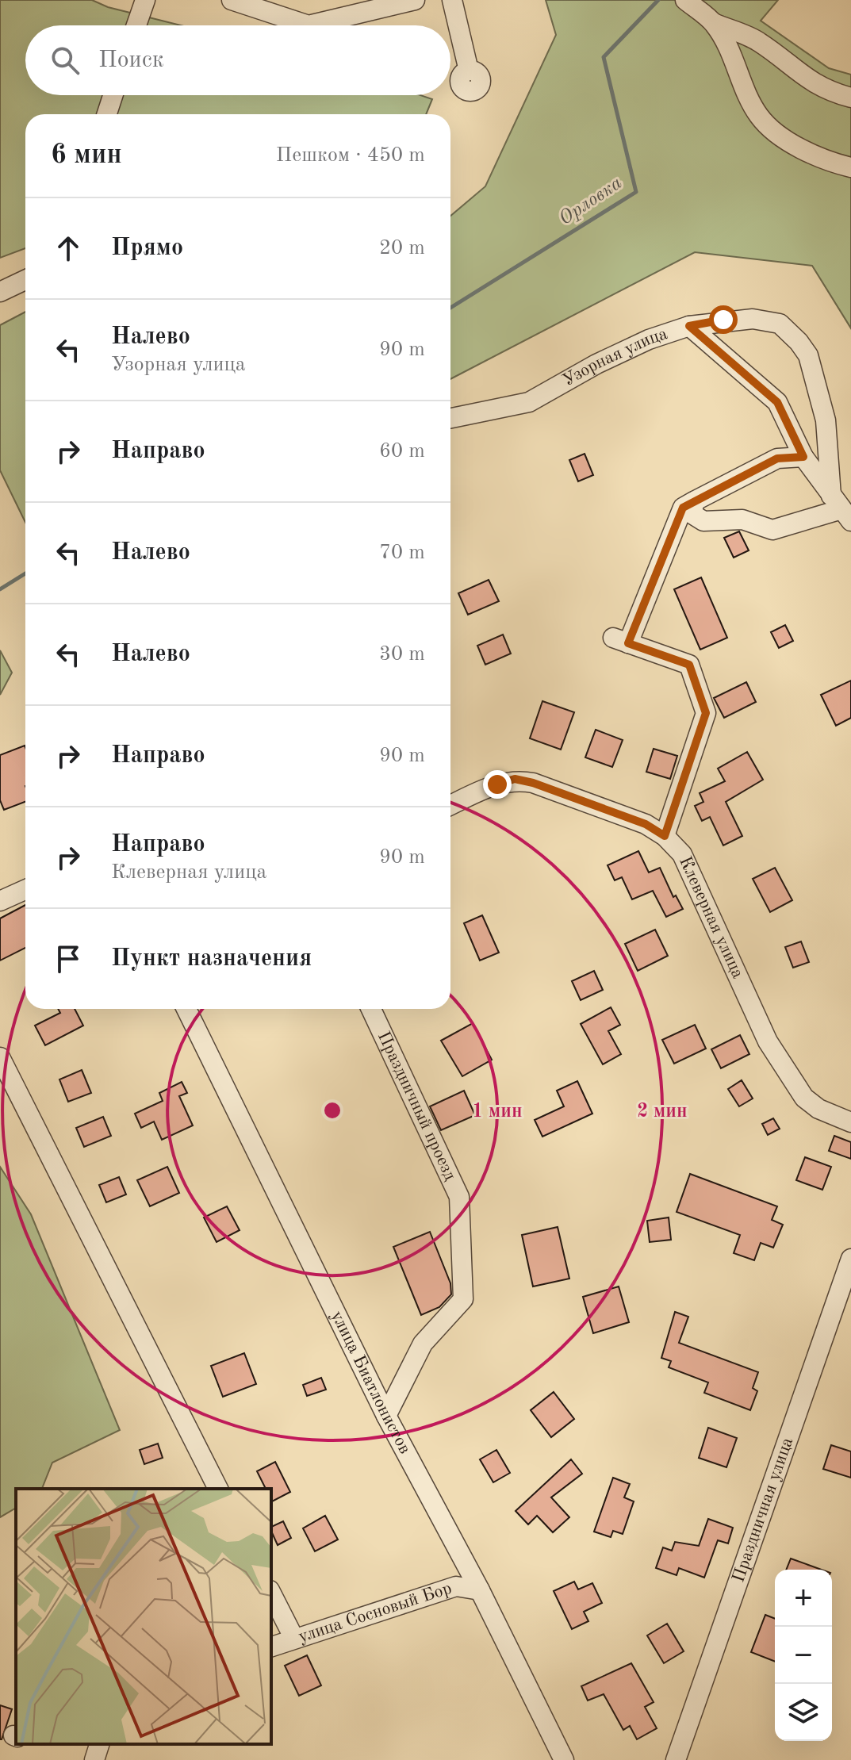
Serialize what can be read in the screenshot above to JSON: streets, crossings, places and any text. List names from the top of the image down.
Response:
{
  "streets": {
    "street": [
      "Узорная улица",
      "Клеверная улица",
      "Праздничный проезд",
      "улица Биатлонистов",
      "Праздничная улица",
      "улица Сосновый Бор"
    ]
  },
  "crossings": [
    ["Праздничный проезд", "улица Биатлонистов"],
    ["улица Биатлонистов", "улица Сосновый Бор"]
  ],
  "water": ["Орловка"],
  "page": {
    "search": "Поиск",
    "heading": ["6 мин", "Пешком · 450 m"],
    "list": [
      ["Прямо", "20 m"],
      ["Налево", "Узорная улица", "90 m"],
      ["Направо", "60 m"],
      ["Налево", "70 m"],
      ["Налево", "30 m"],
      ["Направо", "90 m"],
      ["Направо", "Клеверная улица", "90 m"],
      "Пункт назначения"
    ],
    "map_buttons": ["+", "−"]
  },
  "rings": ["1 мин", "2 мин"]
}
